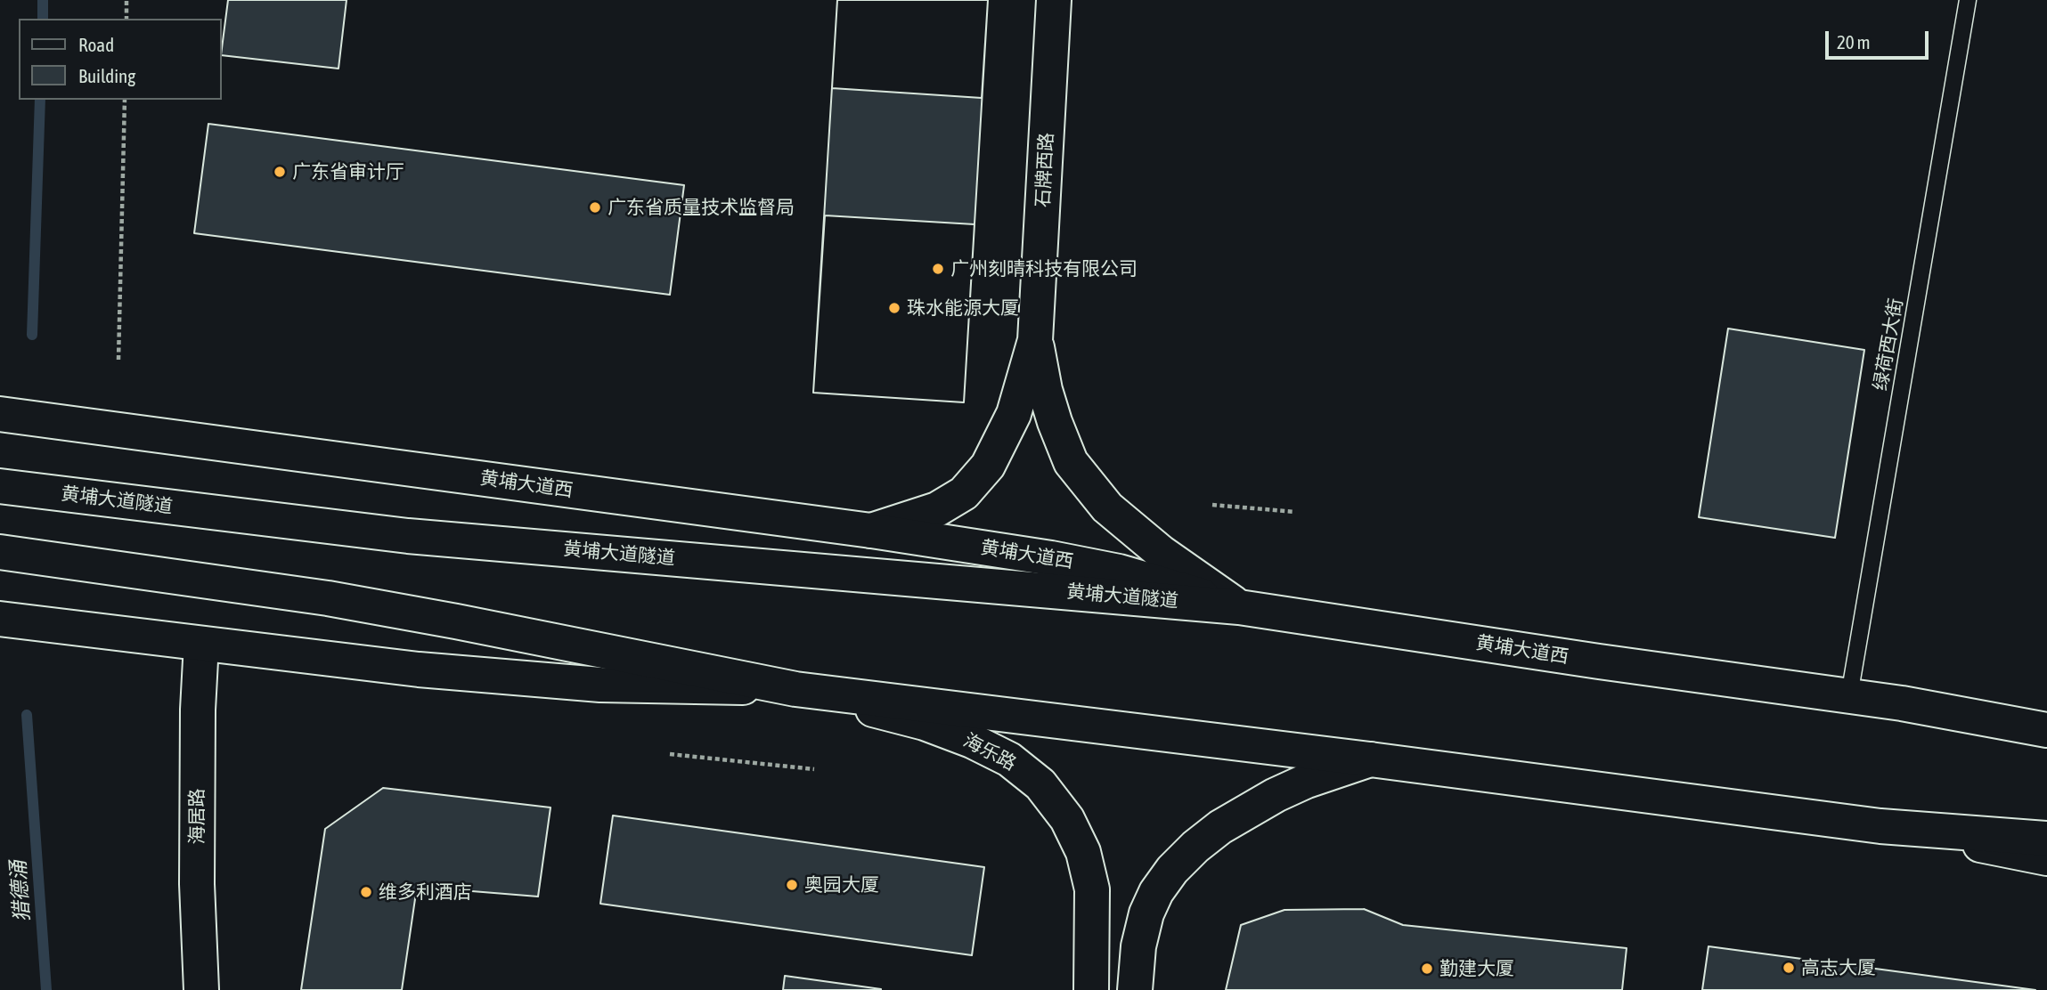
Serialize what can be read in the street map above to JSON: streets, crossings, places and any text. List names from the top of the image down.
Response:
{
  "streets": {
    "main road": [
      "石牌西路",
      "黄埔大道西",
      "黄埔大道隧道",
      "海乐路",
      "海居路"
    ],
    "lane": ["绿荷西大街"]
  },
  "crossings": [
    ["绿荷西大街", "黄埔大道西"],
    ["黄埔大道西", "黄埔大道隧道"]
  ],
  "water": ["猎德涌"],
  "places": [
    "广东省审计厅",
    "广东省质量技术监督局",
    "广州刻晴科技有限公司",
    "珠水能源大厦",
    "奥园大厦",
    "维多利酒店",
    "高志大厦",
    "勤建大厦"
  ],
  "legend": ["Road", "Building"],
  "scale_bar": "20 m"
}
